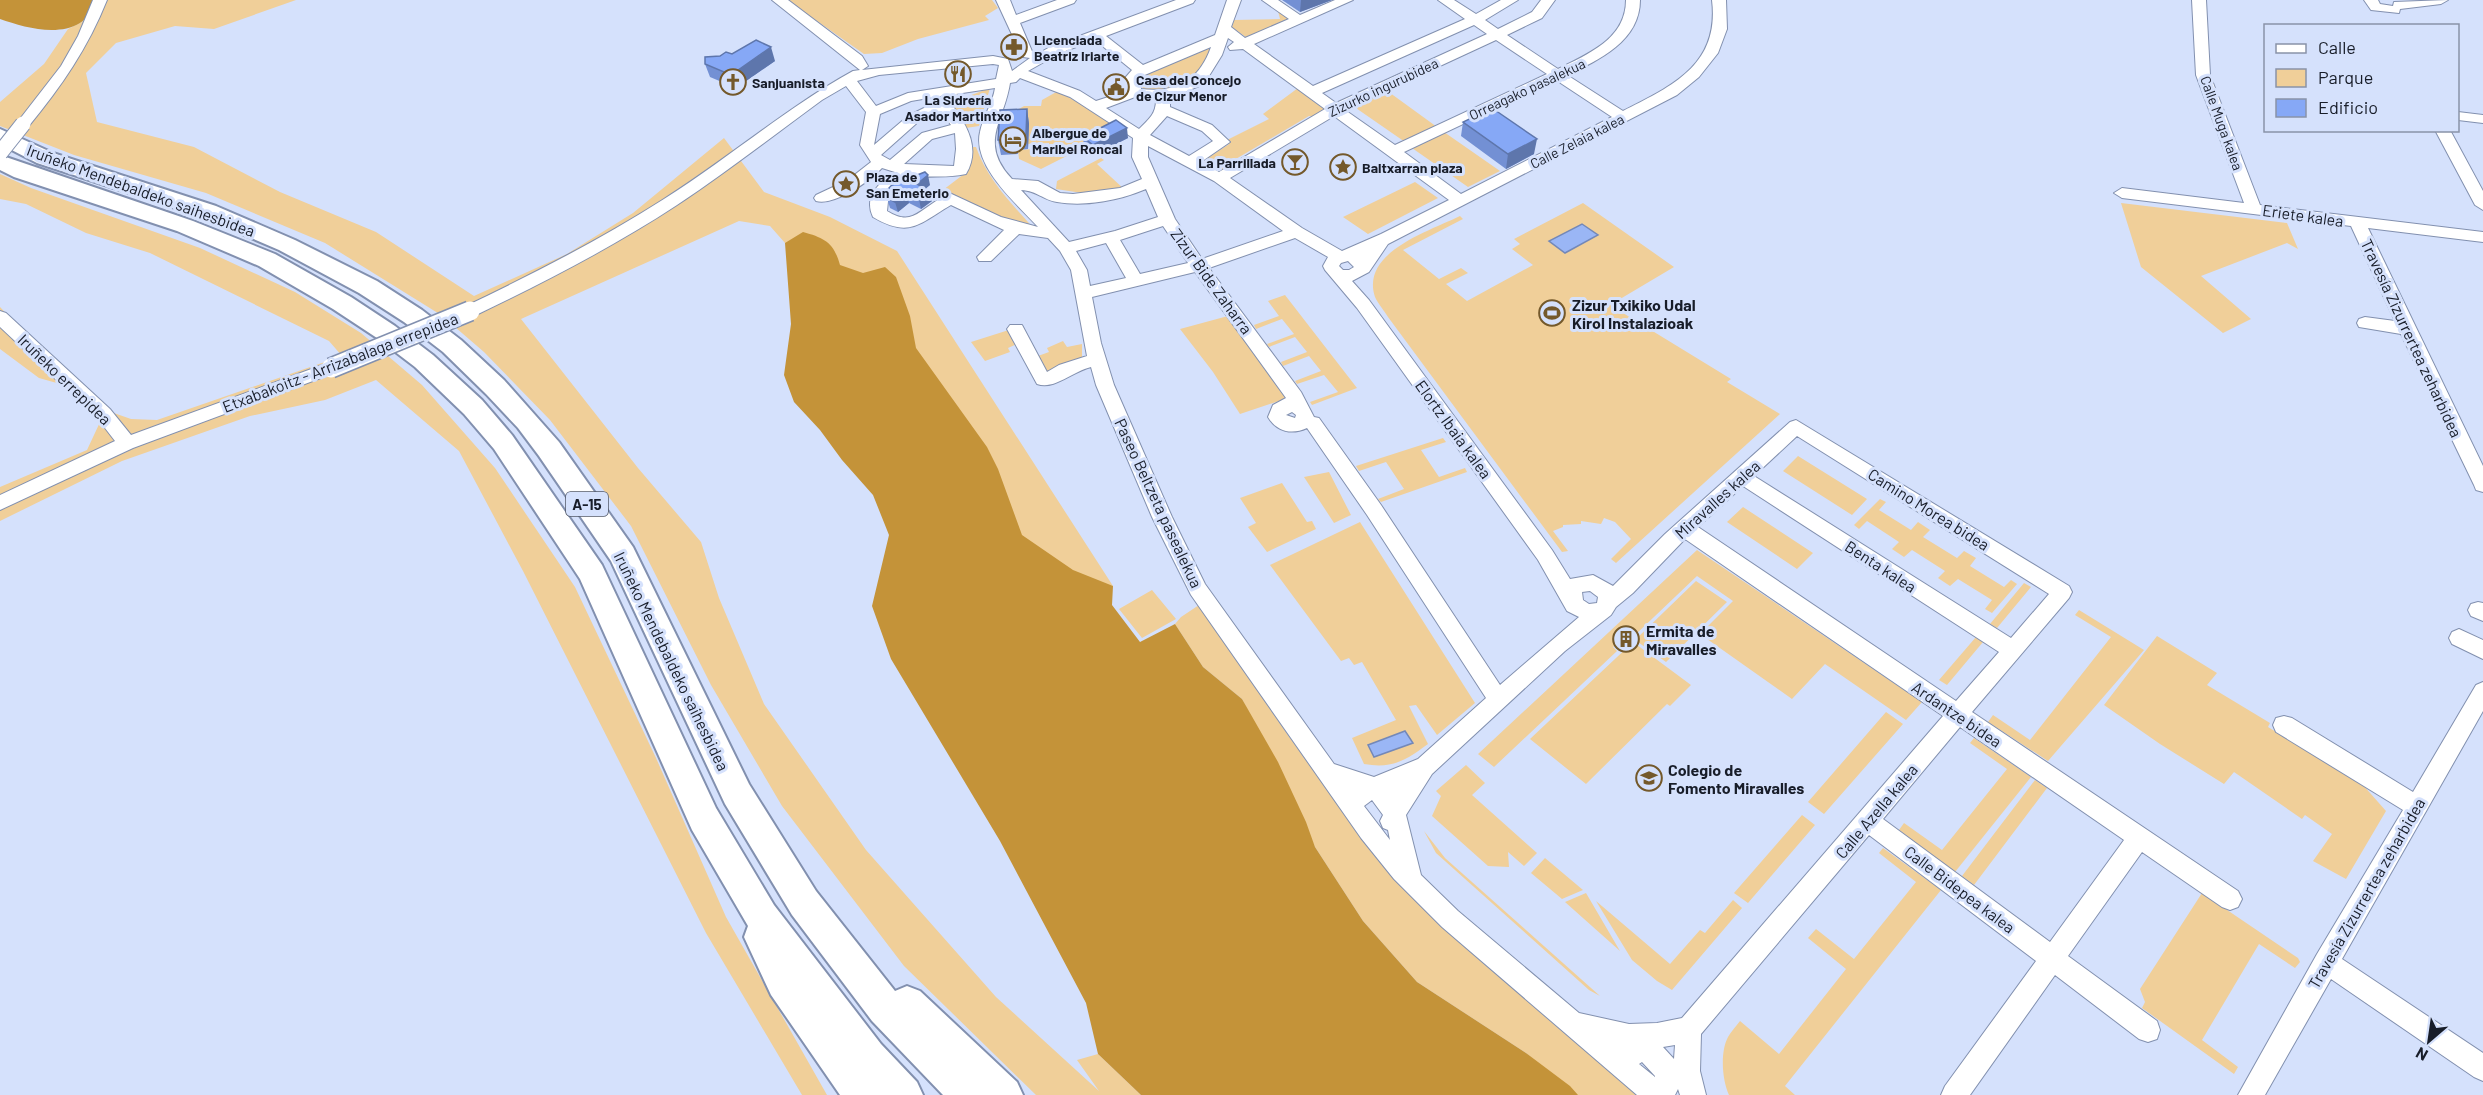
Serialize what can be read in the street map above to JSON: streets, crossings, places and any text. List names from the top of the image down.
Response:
{
  "streets": {
    "highway": ["Iruñeko Mendebaldeko saihesbidea", "A-15"],
    "street": [
      "Zizurko ingurubidea",
      "Orreagako pasalekua",
      "Calle Muga kalea",
      "Calle Zelaia kalea",
      "Eriete kalea",
      "Zizur Bide Zaharra",
      "Travesía Zizurrertea zeharbidea",
      "Etxabakoitz - Arrizabalaga errepidea",
      "Iruñeko errepidea",
      "Elortz Ibaia kalea",
      "Miravalles kalea",
      "Paseo Beltzeta pasealekua",
      "Camino Morea bidea",
      "Benta kalea",
      "Ardantze bidea",
      "Calle Azella kalea",
      "Calle Bidepea kalea"
    ]
  },
  "crossings": [
    ["Zizurko ingurubidea", "Elortz Ibaia kalea"],
    ["Calle Muga kalea", "Eriete kalea"],
    ["Calle Zelaia kalea", "Elortz Ibaia kalea"],
    ["Eriete kalea", "Travesía Zizurrertea zeharbidea"],
    ["Zizur Bide Zaharra", "Elortz Ibaia kalea"],
    ["Zizur Bide Zaharra", "Miravalles kalea"],
    ["Etxabakoitz - Arrizabalaga errepidea", "Iruñeko errepidea"],
    ["Elortz Ibaia kalea", "Miravalles kalea"],
    ["Miravalles kalea", "Paseo Beltzeta pasealekua"],
    ["Miravalles kalea", "Camino Morea bidea"],
    ["Miravalles kalea", "Ardantze bidea"],
    ["Camino Morea bidea", "Calle Azella kalea"],
    ["Benta kalea", "Calle Azella kalea"],
    ["Ardantze bidea", "Calle Azella kalea"],
    ["Calle Azella kalea", "Calle Bidepea kalea"]
  ],
  "places": {
    "pharmacy": ["Licenciada Beatriz Iriarte"],
    "restaurant": ["La Sidrería Asador Martintxo"],
    "church": ["Sanjuanista"],
    "public building": ["Casa del Concejo de Cizur Menor"],
    "hotel": ["Albergue de Maribel Roncal"],
    "bar": ["La Parrillada"],
    "place": ["Baltxarran plaza", "Plaza de San Emeterio"],
    "sports": ["Zizur Txikiko Udal Kirol Instalazioak"],
    "building": ["Ermita de Miravalles"],
    "school or university": ["Colegio de Fomento Miravalles"]
  },
  "legend": ["Calle", "Parque", "Edificio"],
  "north": "bottom left"
}
